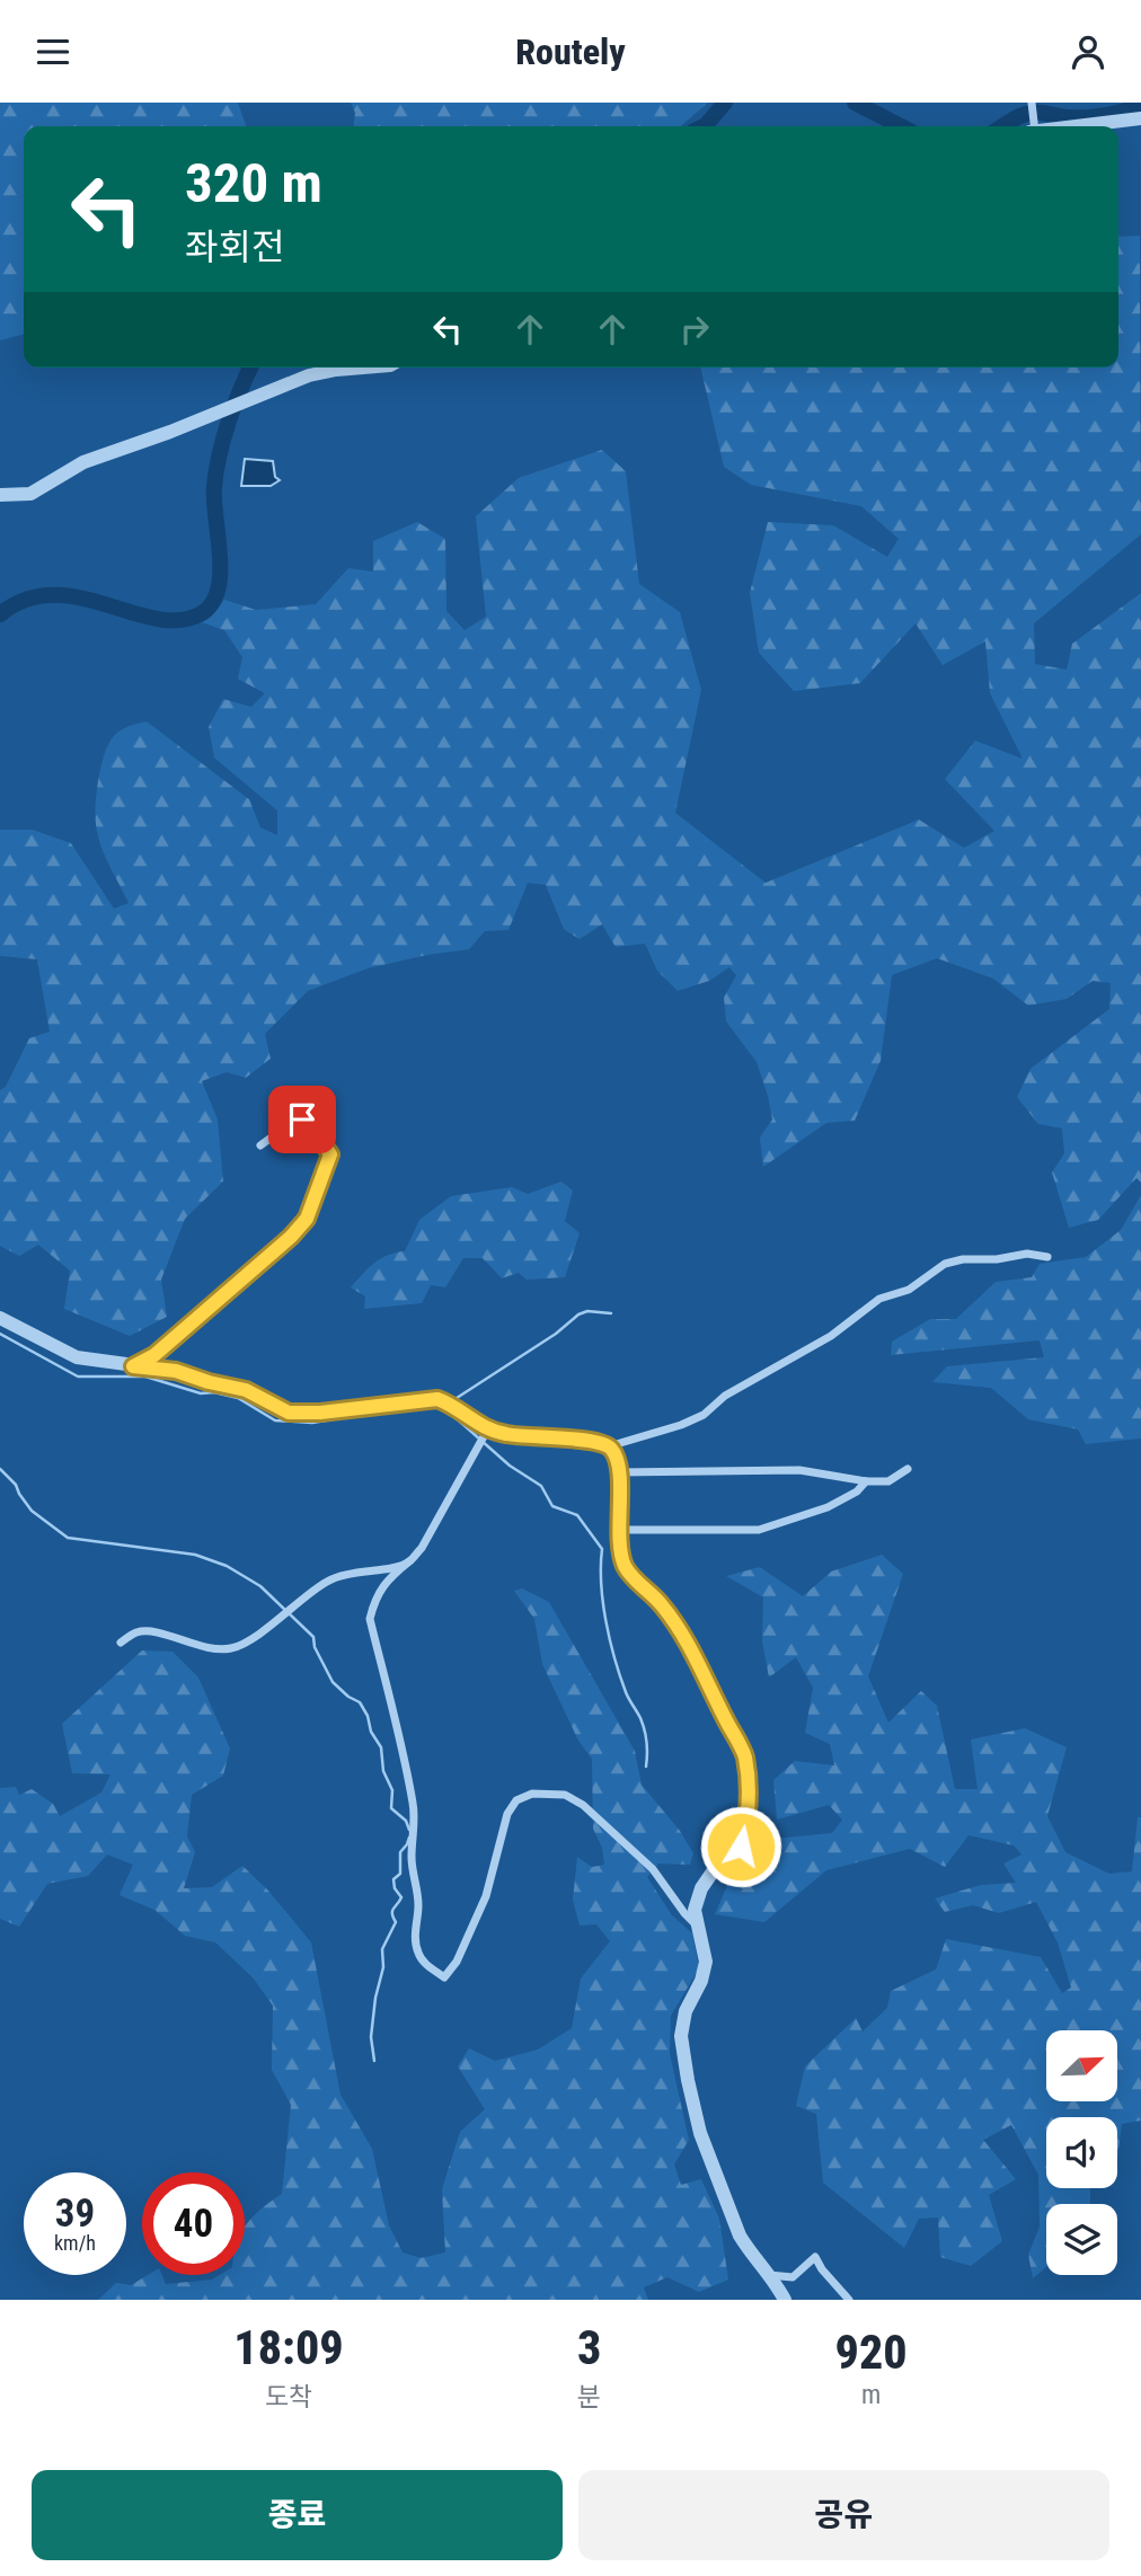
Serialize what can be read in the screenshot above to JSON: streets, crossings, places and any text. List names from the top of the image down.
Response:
{
  "north": "top right",
  "page": {
    "header": "Routely",
    "turn": ["320 m", "좌회전"],
    "speed": "39 km/h",
    "limit": "40",
    "eta": [
      "18:09",
      "도착",
      "3",
      "분",
      "920",
      "m"
    ],
    "buttons": ["종료", "공유"]
  }
}
